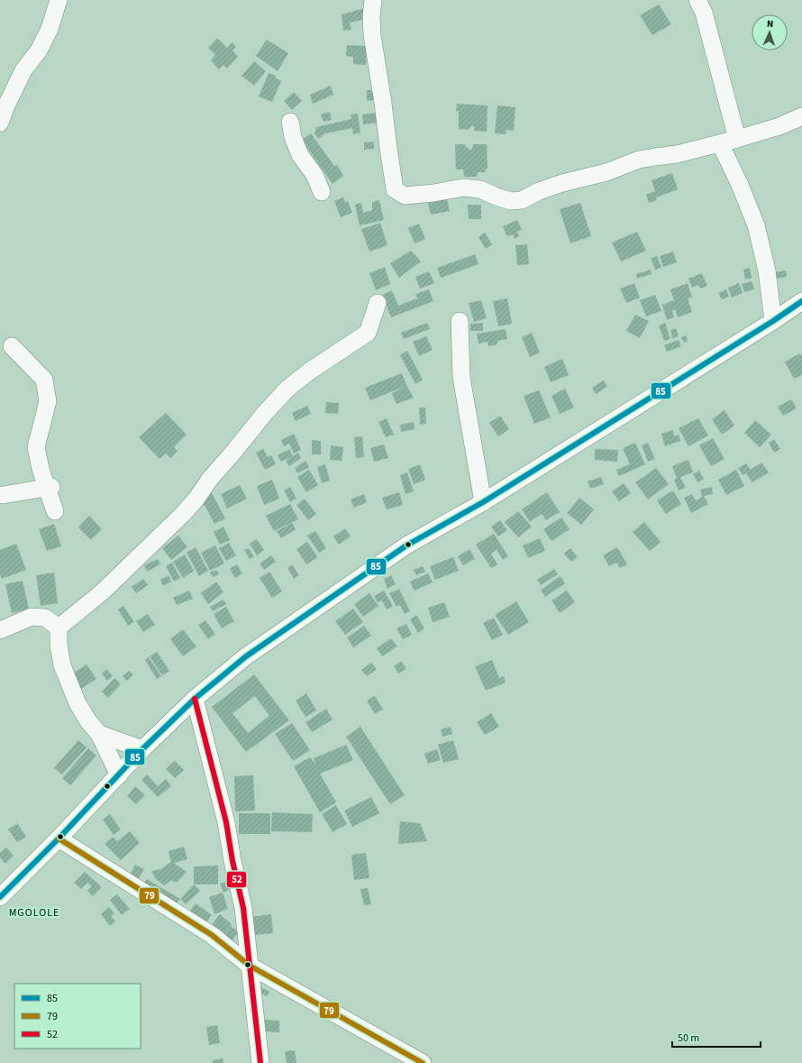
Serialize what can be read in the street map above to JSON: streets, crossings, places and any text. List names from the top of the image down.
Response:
{
  "districts": ["MGOLOLE"],
  "lines": ["transit line 85", "transit line 52", "transit line 79"],
  "legend": ["85", "79", "52"],
  "scale_bar": "50 m",
  "north": "top"
}
